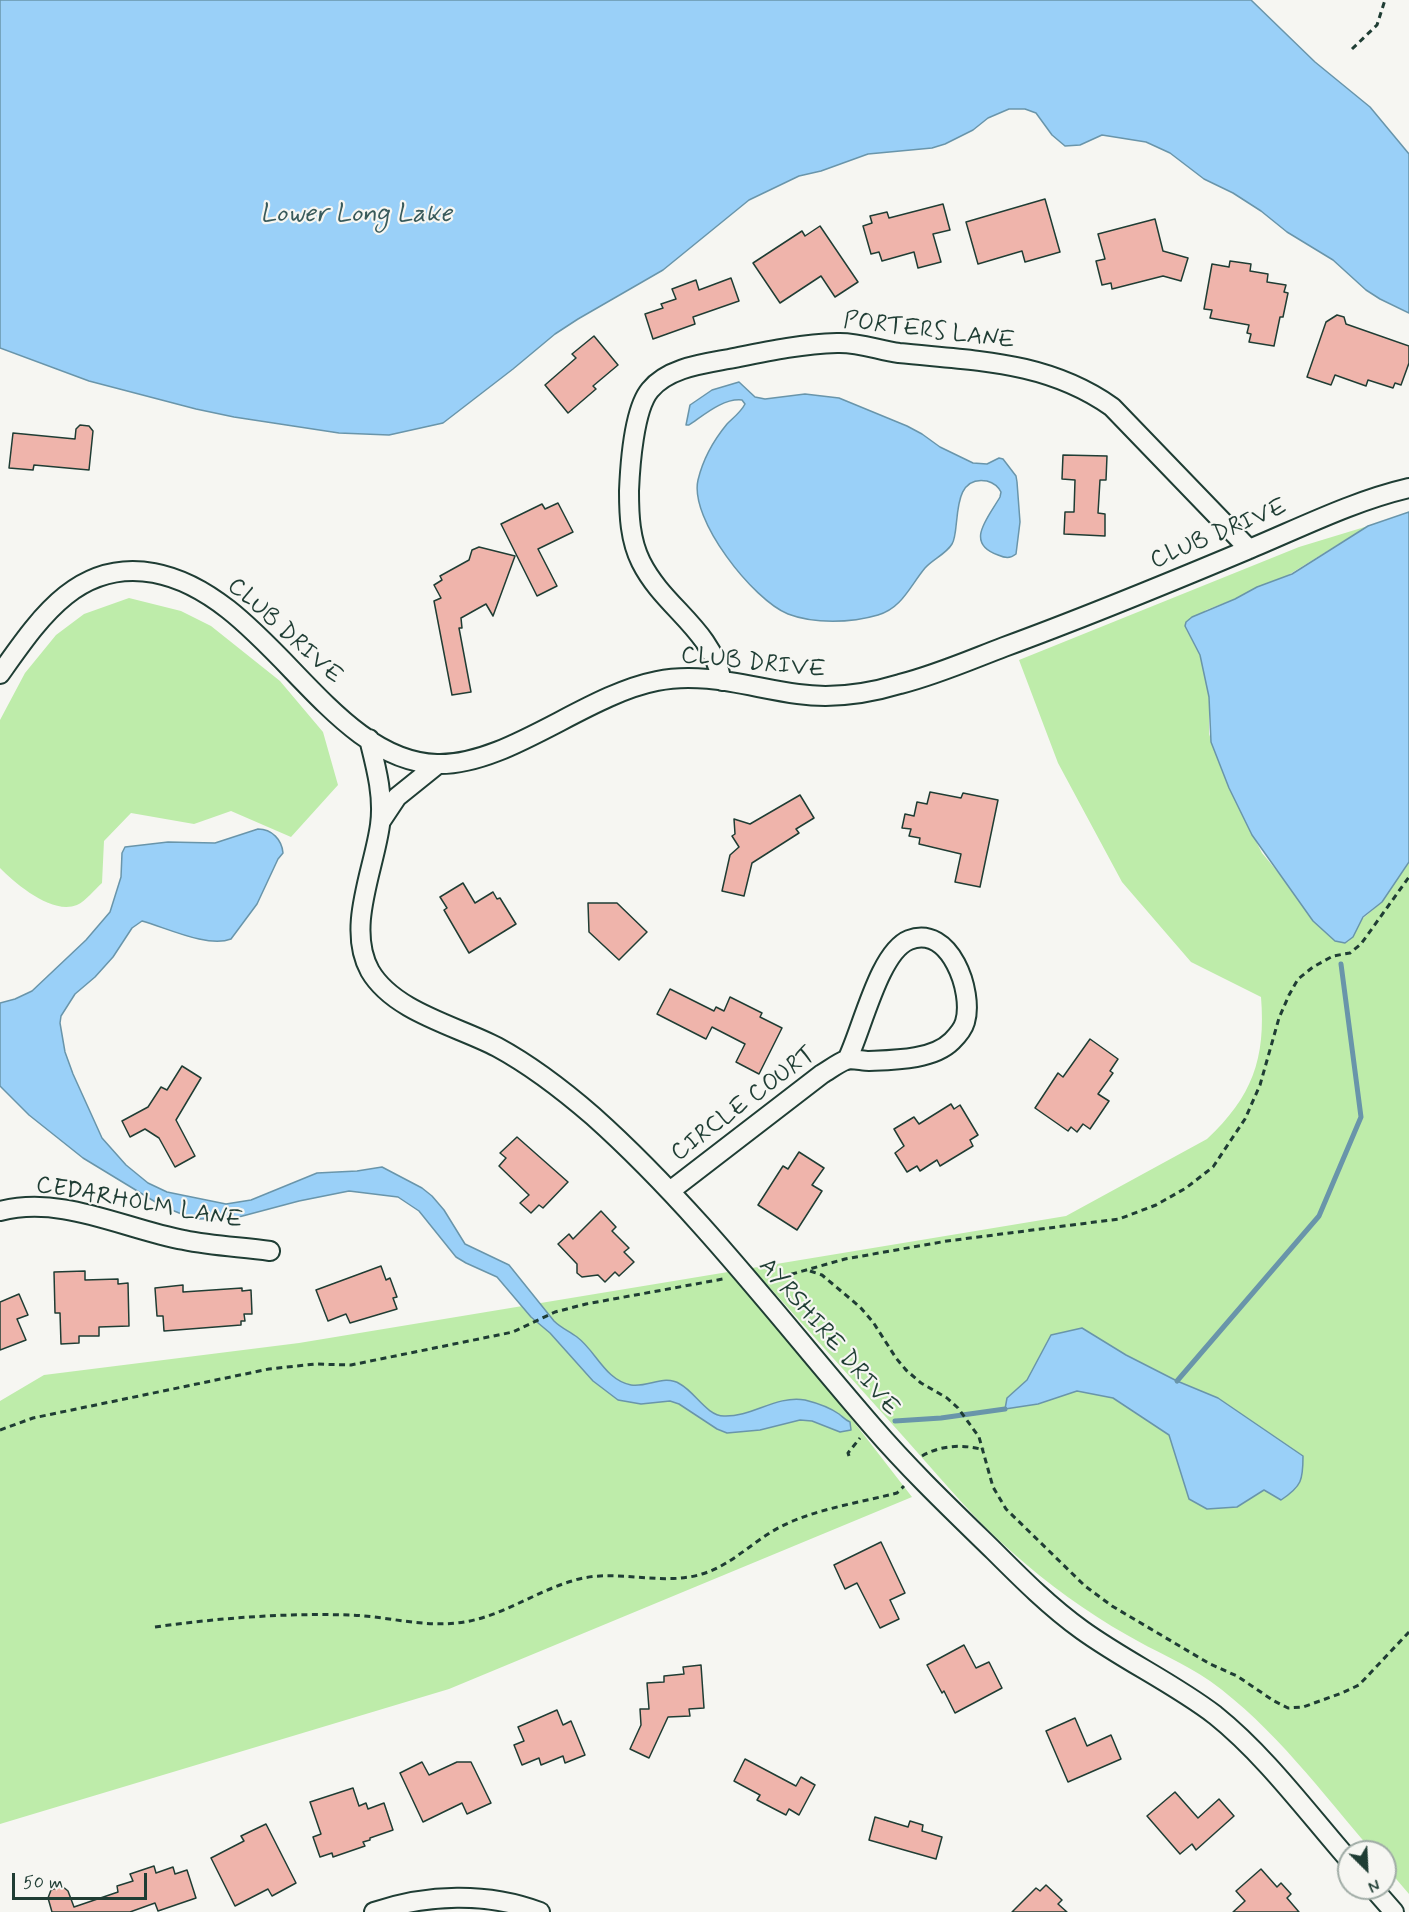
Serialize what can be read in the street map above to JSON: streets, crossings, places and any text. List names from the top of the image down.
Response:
{
  "streets": {
    "street": [
      "PORTERS LANE",
      "CLUB DRIVE",
      "CIRCLE COURT",
      "CEDARHOLM LANE",
      "AYRSHIRE DRIVE"
    ]
  },
  "crossings": [
    ["PORTERS LANE", "CLUB DRIVE"],
    ["CLUB DRIVE", "AYRSHIRE DRIVE"],
    ["CIRCLE COURT", "AYRSHIRE DRIVE"]
  ],
  "water": ["Lower Long Lake"],
  "scale_bar": "50 m",
  "north": "bottom right"
}
